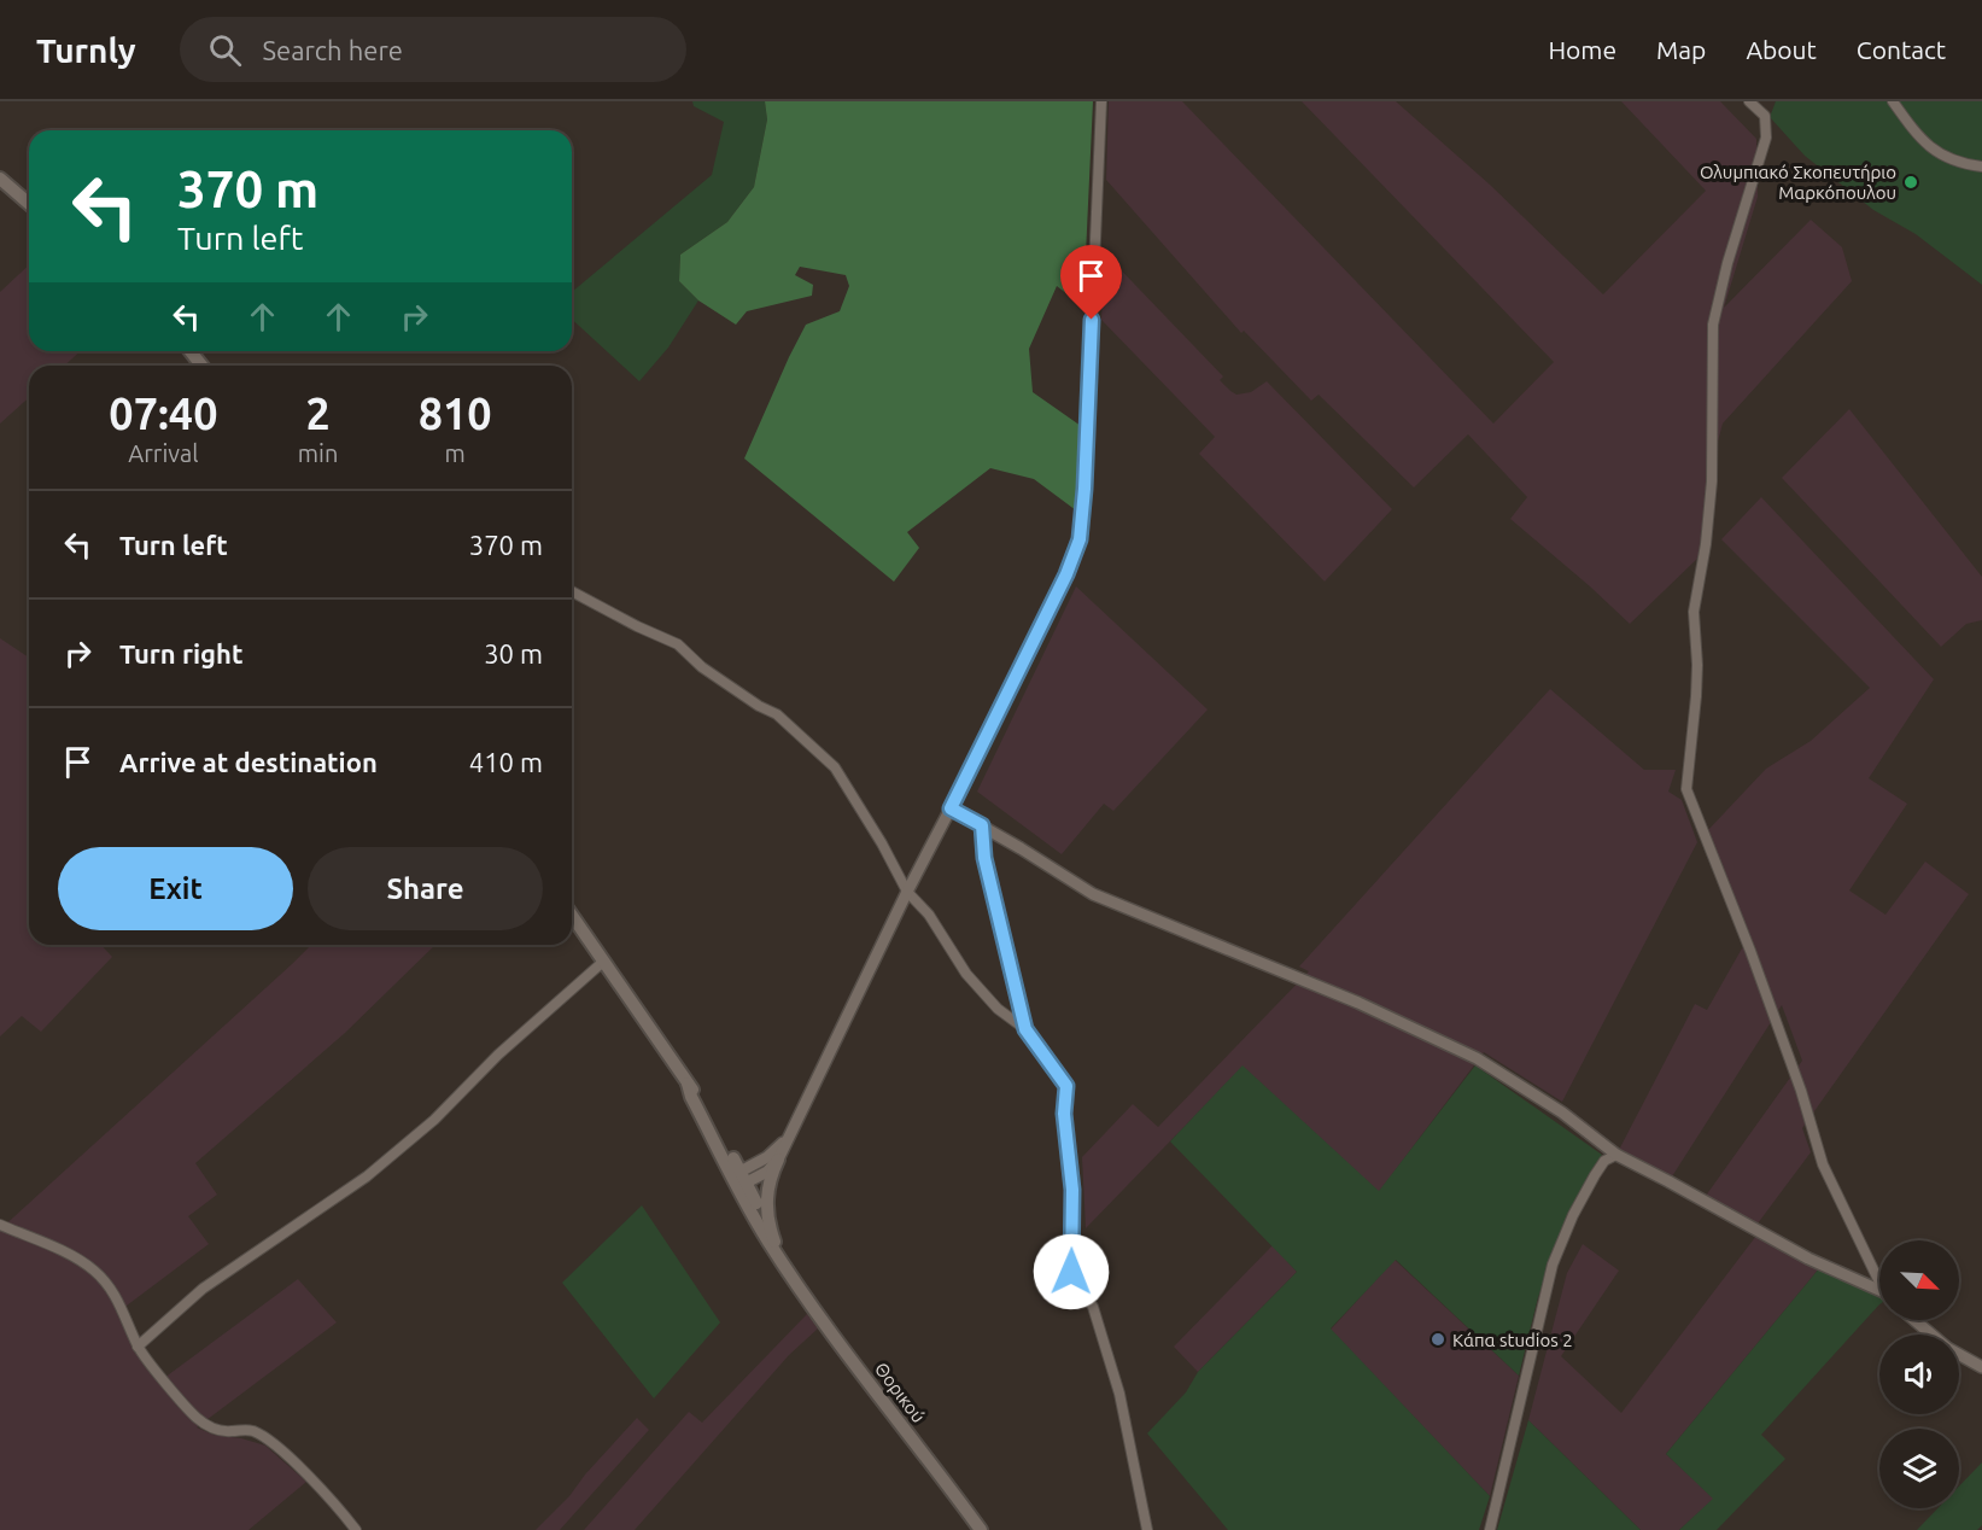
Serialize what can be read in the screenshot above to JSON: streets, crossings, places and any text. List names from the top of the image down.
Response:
{
  "streets": {
    "main road": ["Θορικού"]
  },
  "places": ["Ολυμπιακό Σκοπευτήριο Μαρκόπουλου", "Κάπα studios 2"],
  "north": "bottom right",
  "page": {
    "header": "Turnly",
    "search": "Search here",
    "nav": [
      "Home",
      "Map",
      "About",
      "Contact"
    ],
    "turn": ["370 m", "Turn left"],
    "eta": [
      "07:40",
      "Arrival",
      "2",
      "min",
      "810",
      "m"
    ],
    "list": [
      {
        "name": "Turn left",
        "value": "370 m"
      },
      {
        "name": "Turn right",
        "value": "30 m"
      },
      {
        "name": "Arrive at destination",
        "value": "410 m"
      }
    ],
    "buttons": ["Exit", "Share"]
  }
}
